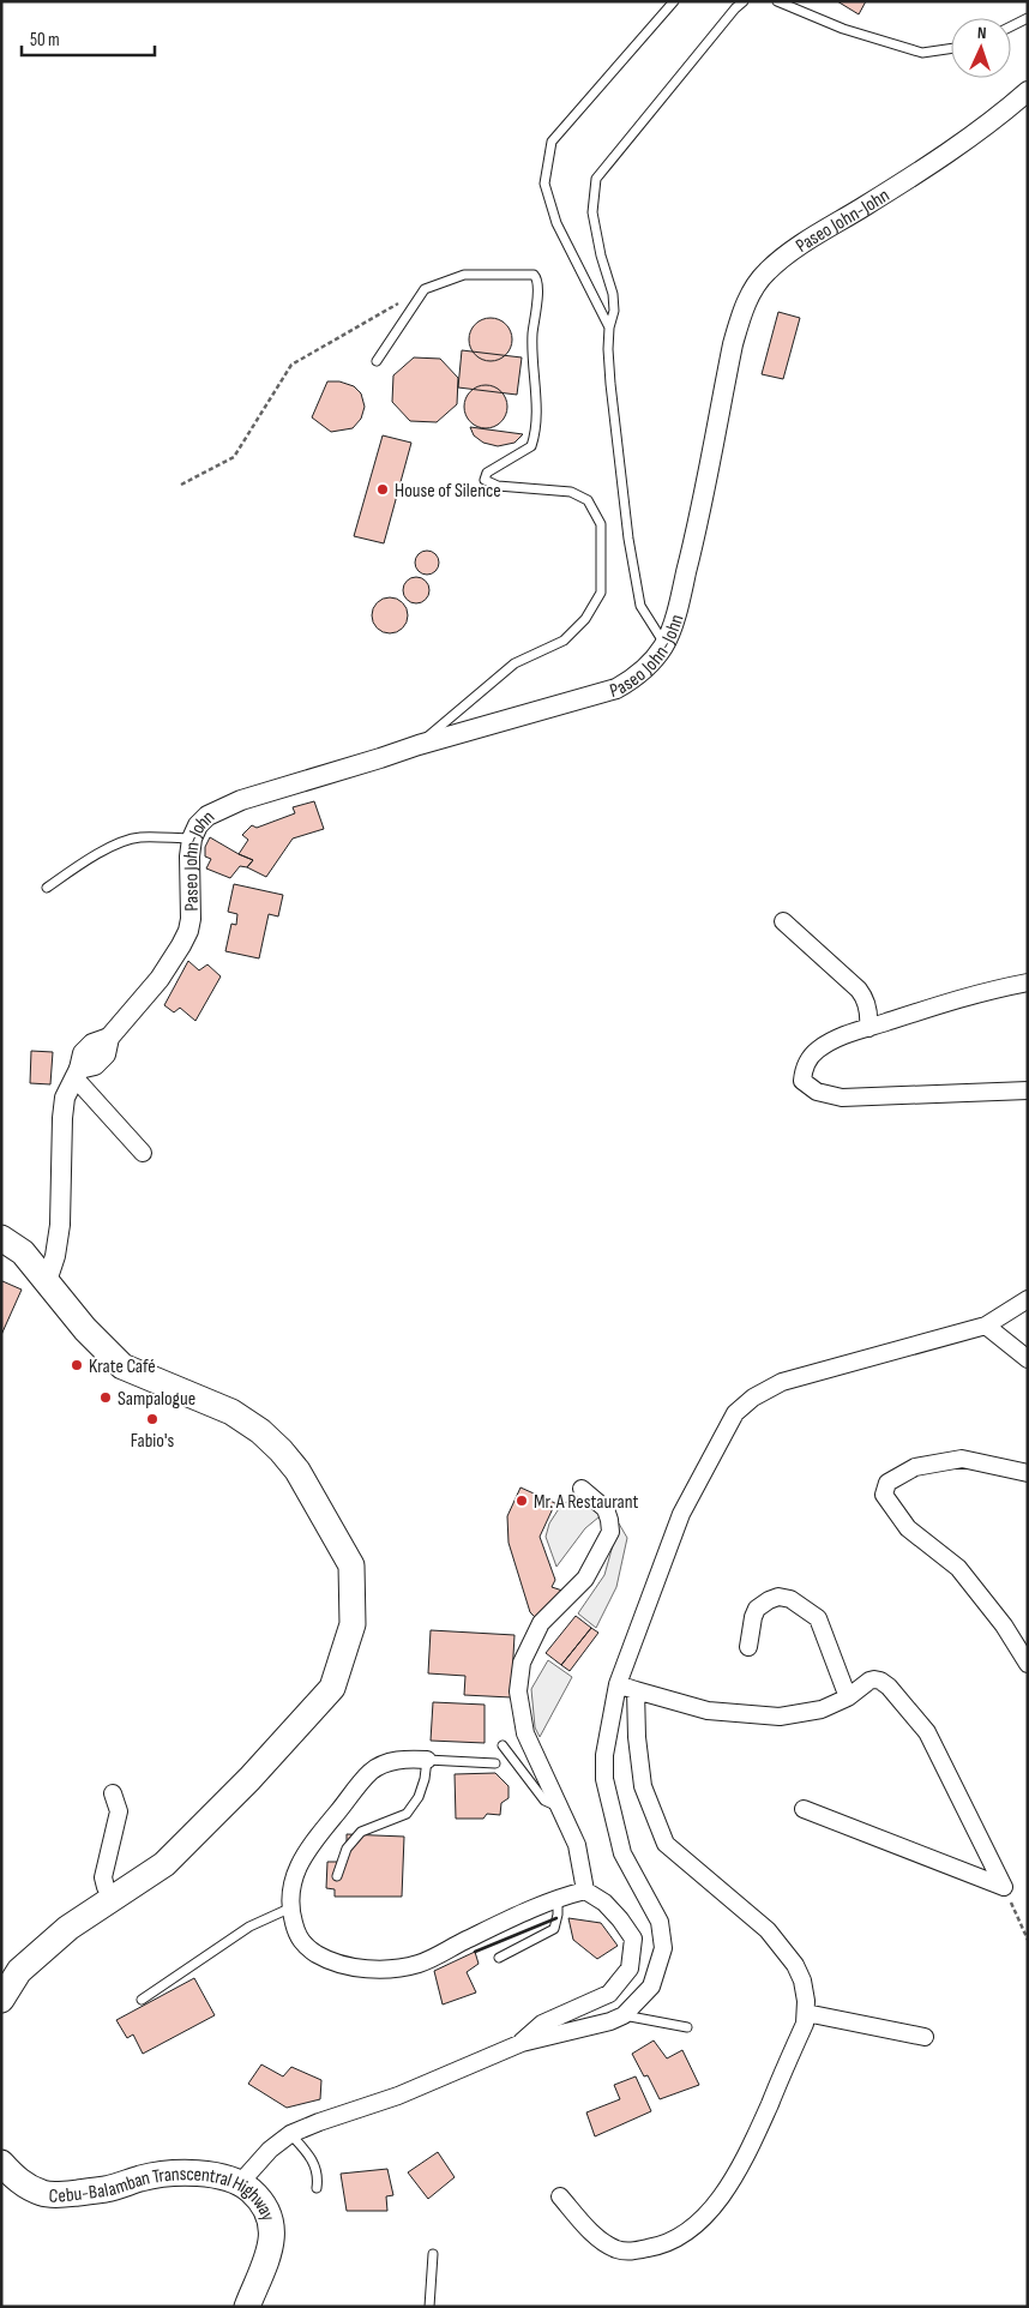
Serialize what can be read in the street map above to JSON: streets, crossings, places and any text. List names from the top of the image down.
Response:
{
  "streets": {
    "main road": ["Cebu-Balamban Transcentral Highway"],
    "street": ["Paseo John-John"]
  },
  "places": [
    "House of Silence",
    "Krate Café",
    "Sampalogue",
    "Fabio's",
    "Mr. A Restaurant"
  ],
  "scale_bar": "50 m",
  "north": "top"
}
